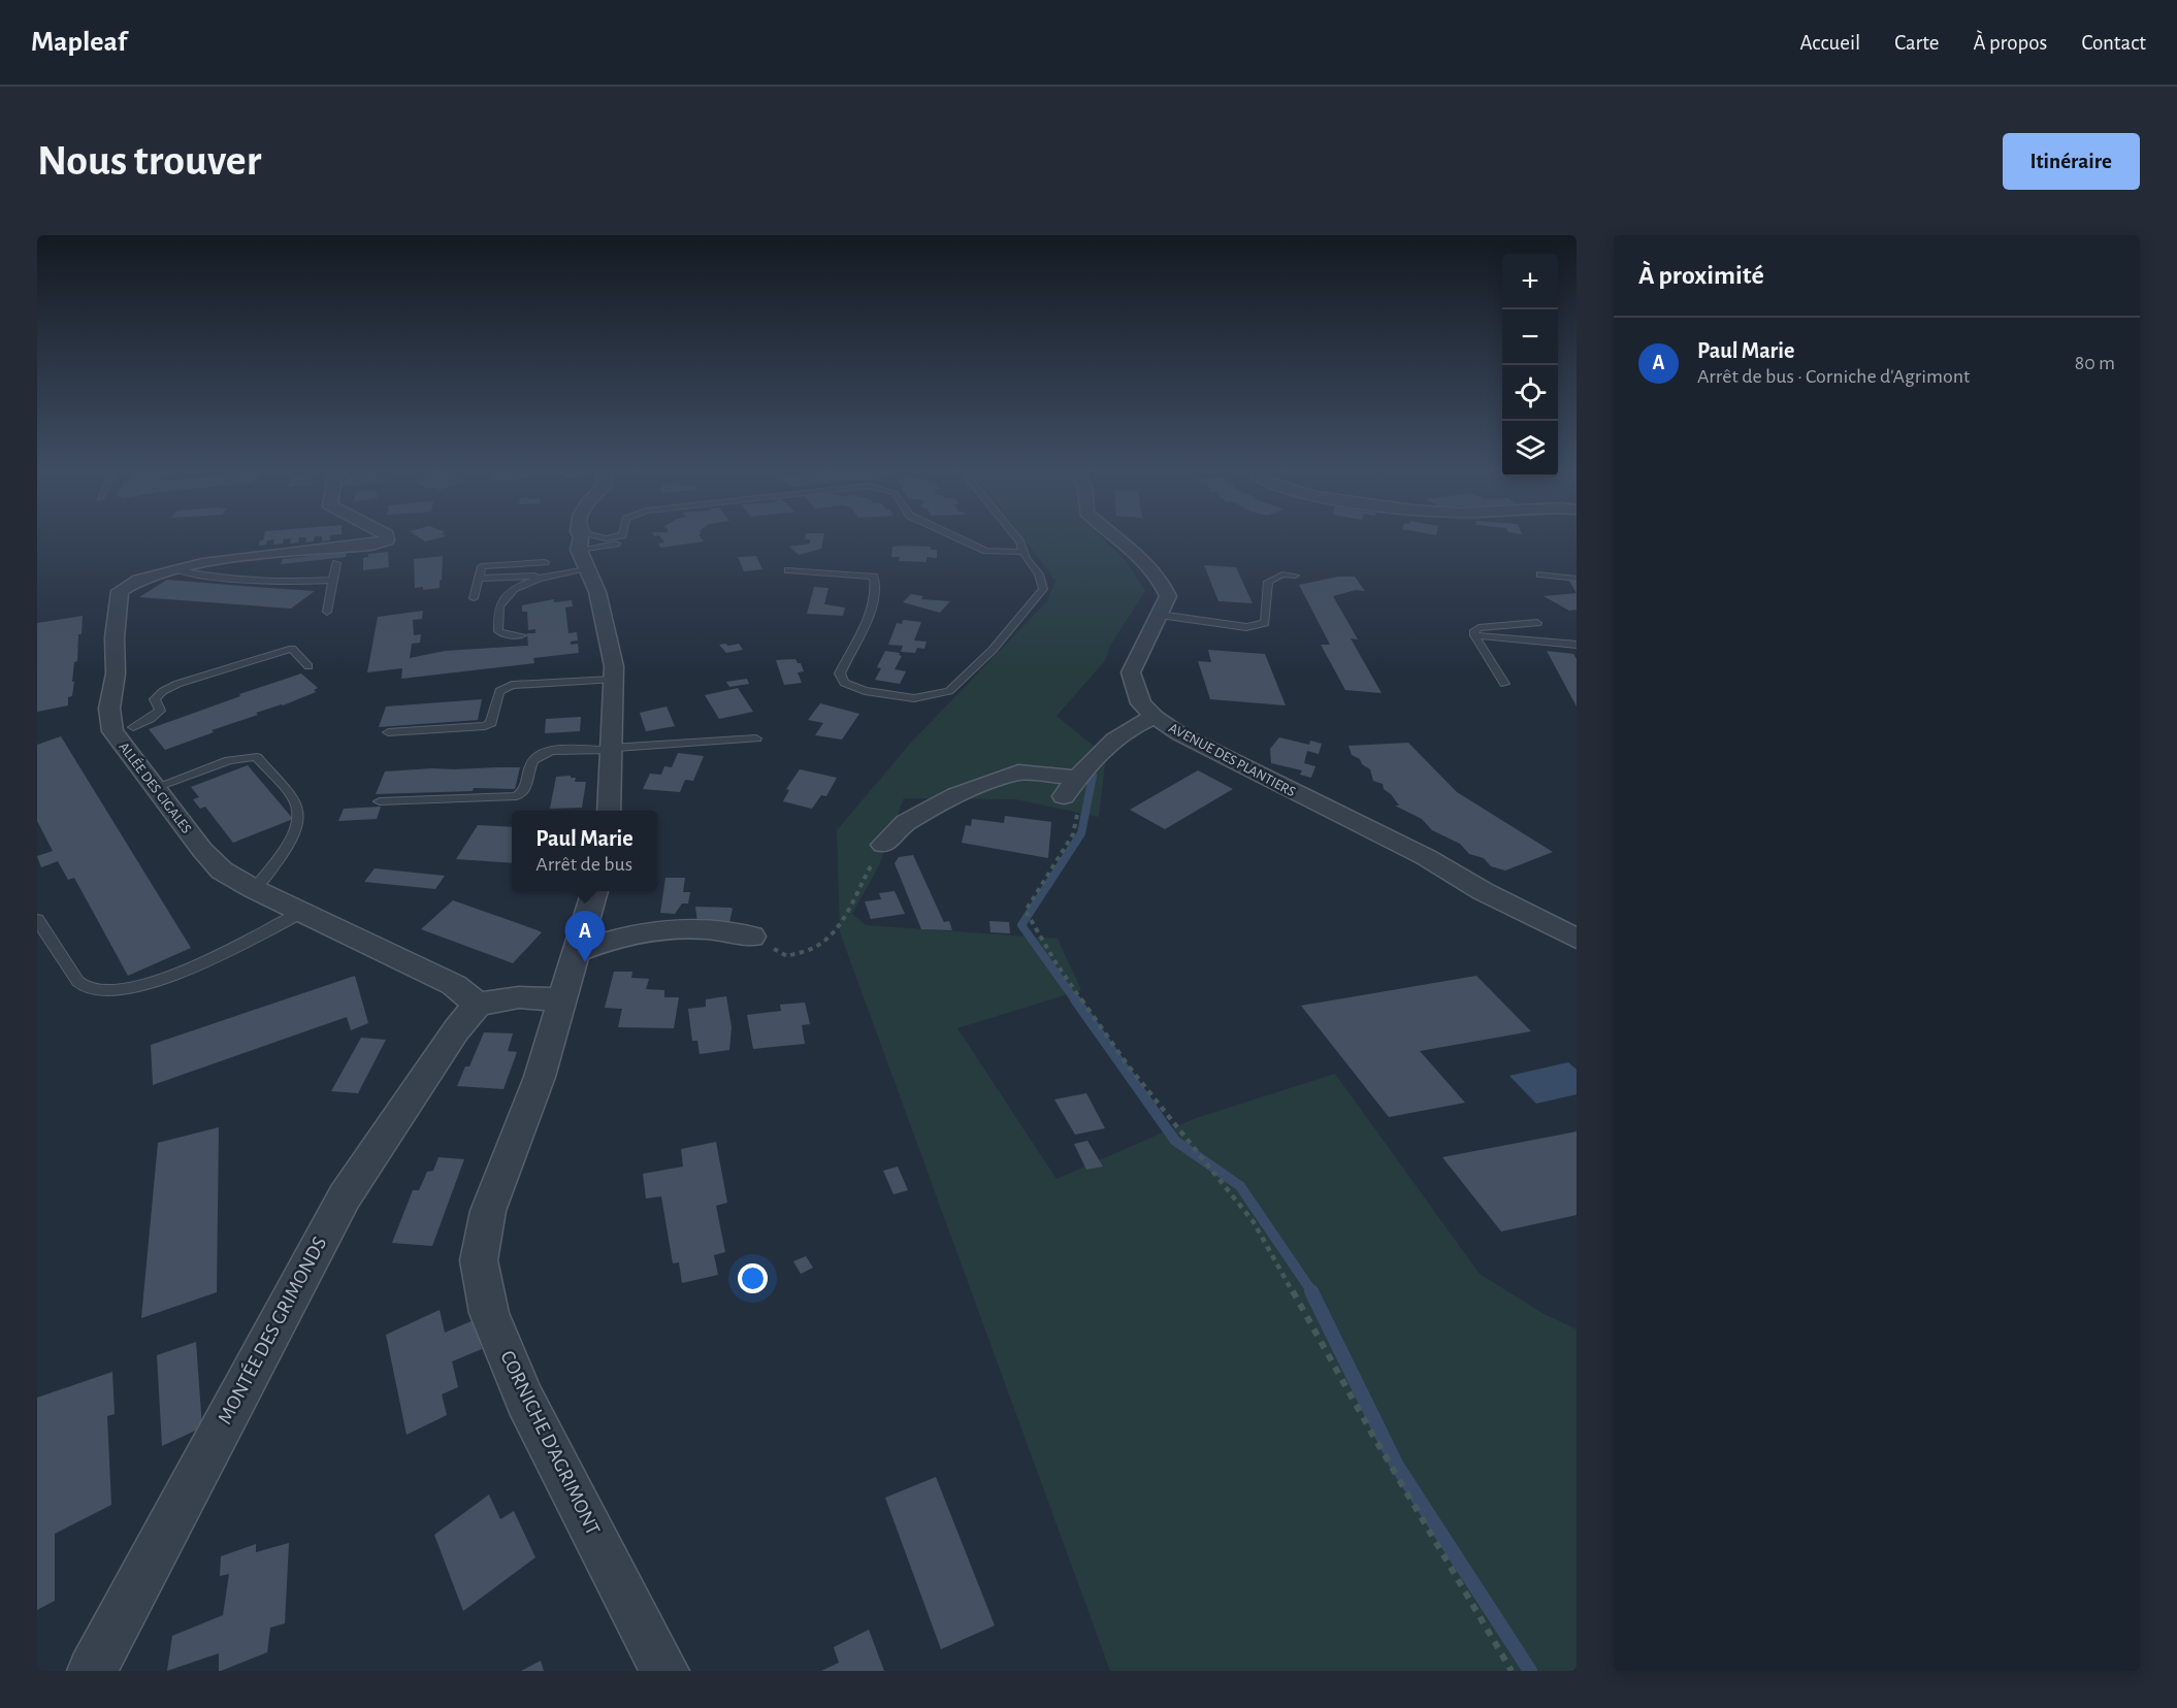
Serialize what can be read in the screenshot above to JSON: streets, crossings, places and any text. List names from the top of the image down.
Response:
{
  "streets": {
    "street": [
      "AVENUE DES PLANTIERS",
      "ALLÉE DES CIGALES",
      "MONTÉE DES GRIMONDS",
      "CORNICHE D'AGRIMONT"
    ]
  },
  "crossings": [
    ["ALLÉE DES CIGALES", "MONTÉE DES GRIMONDS"]
  ],
  "page": {
    "header": "Mapleaf",
    "nav": [
      "Accueil",
      "Carte",
      "À propos",
      "Contact"
    ],
    "buttons": "Itinéraire",
    "title": "Nous trouver",
    "heading": "À proximité",
    "map_buttons": ["+", "−"],
    "list": [
      {
        "mark": "A",
        "name": "Paul Marie",
        "note": "Arrêt de bus · Corniche d'Agrimont",
        "value": "80 m"
      }
    ],
    "popup": ["Paul Marie", "Arrêt de bus"],
    "pins": "A"
  }
}
